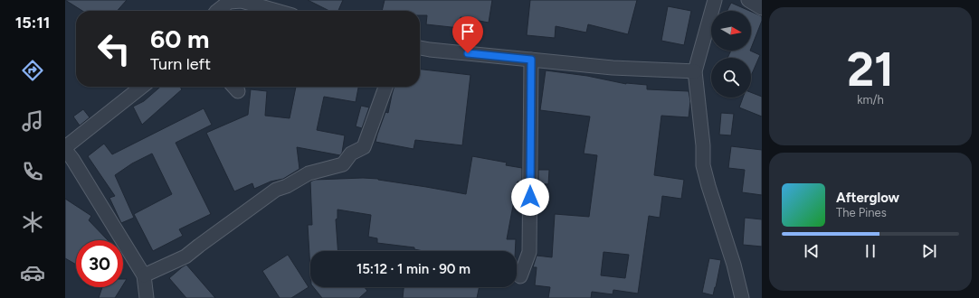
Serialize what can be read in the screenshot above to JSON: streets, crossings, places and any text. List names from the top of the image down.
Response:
{
  "north": "right",
  "page": {
    "tabs": "15:11",
    "tile": ["21", "km/h"],
    "turn": ["60 m", "Turn left"],
    "song": ["Afterglow", "The Pines"],
    "limit": "30",
    "trip": "15:12 · 1 min · 90 m"
  }
}
